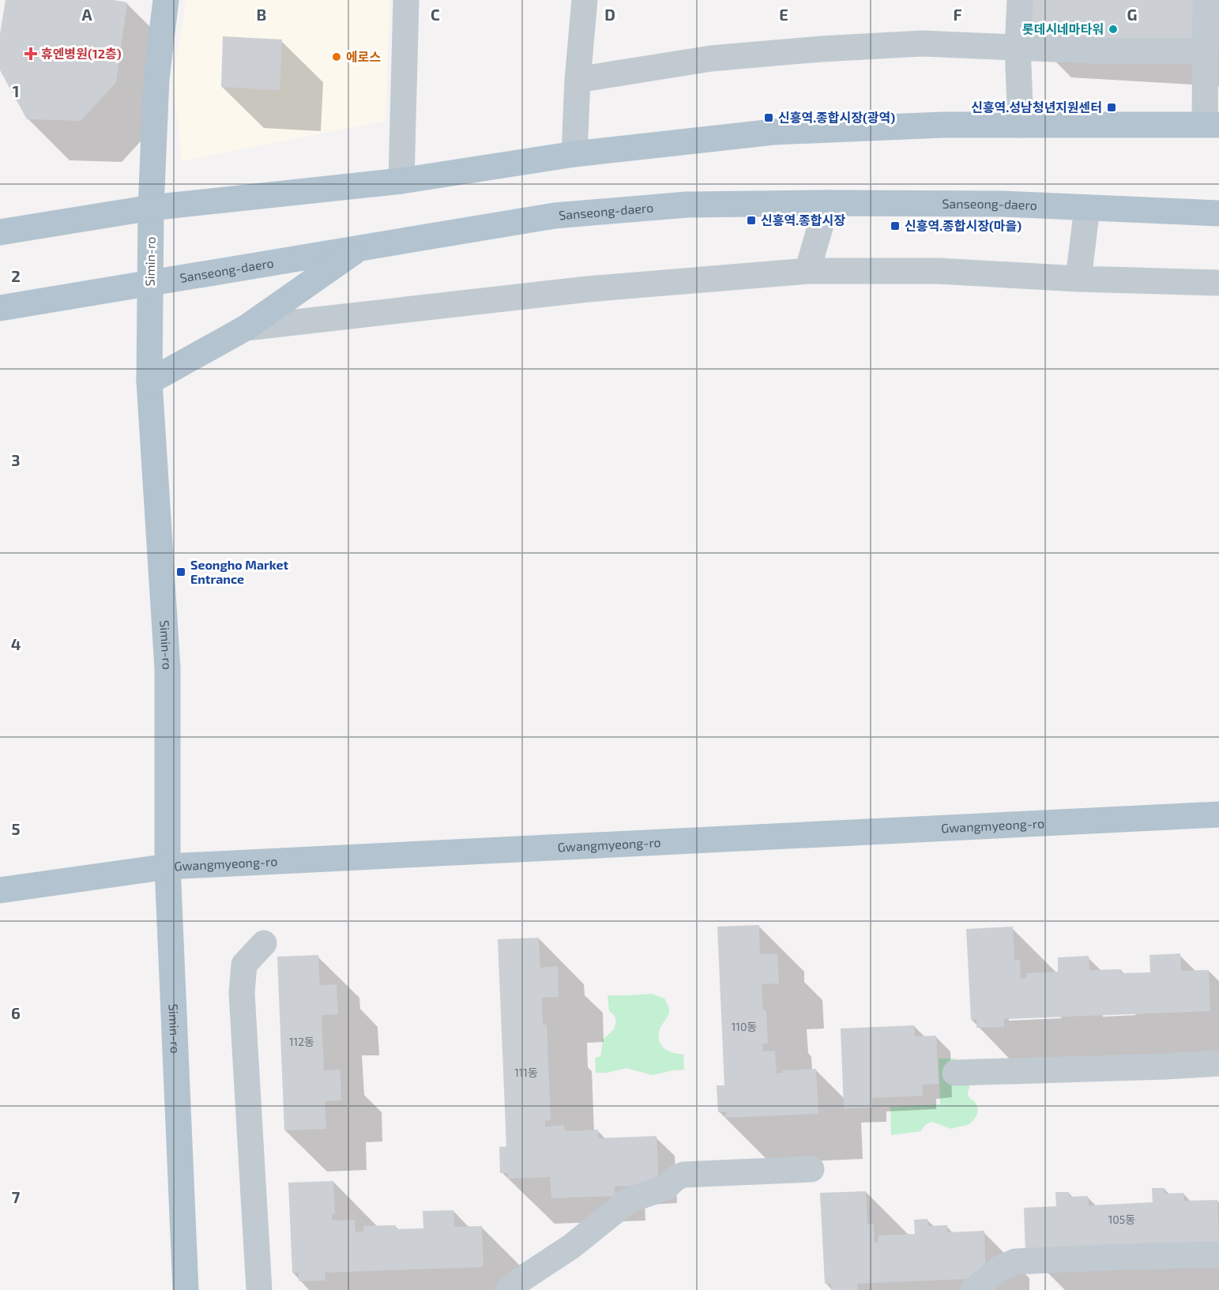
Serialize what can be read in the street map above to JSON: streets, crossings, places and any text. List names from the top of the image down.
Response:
{
  "streets": {
    "main road": ["Sanseong-daero", "Simin-ro", "Gwangmyeong-ro"]
  },
  "crossings": [
    ["Sanseong-daero", "Simin-ro"],
    ["Simin-ro", "Gwangmyeong-ro"]
  ],
  "places": {
    "other": ["롯데시네마타워", "에로스"],
    "health": ["휴엔병원(12층)"],
    "transit": [
      "신흥역.성남청년지원센터",
      "신흥역.종합시장(광역)",
      "신흥역.종합시장",
      "신흥역.종합시장(마을)",
      "Seongho Market Entrance"
    ]
  },
  "house_numbers": [
    "110동",
    "112동",
    "111동",
    "105동"
  ],
  "grid": {
    "columns": [
      "A",
      "B",
      "C",
      "D",
      "E",
      "F",
      "G"
    ],
    "rows": [
      "1",
      "2",
      "3",
      "4",
      "5",
      "6",
      "7"
    ]
  }
}
